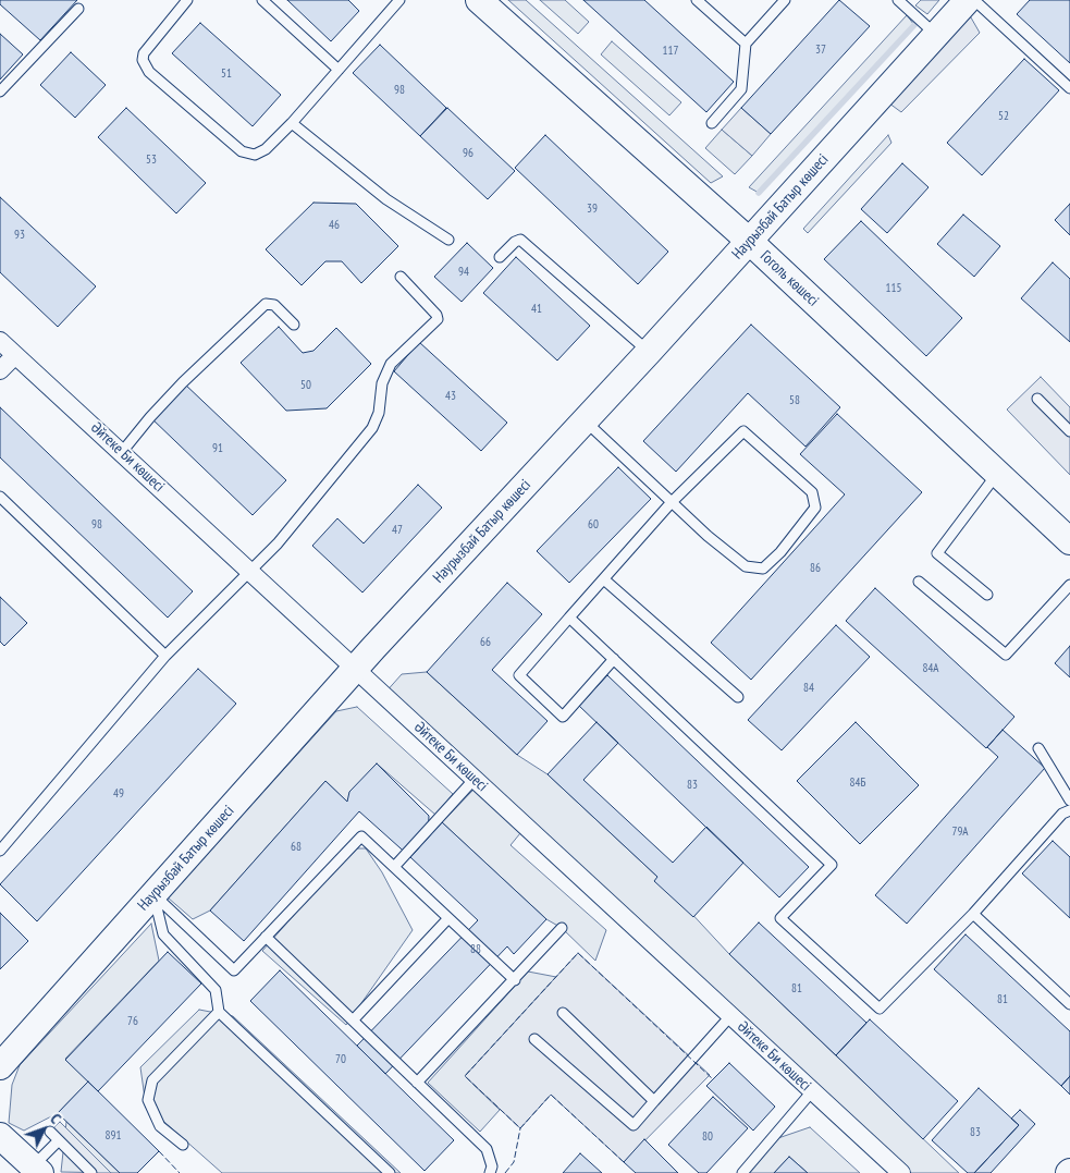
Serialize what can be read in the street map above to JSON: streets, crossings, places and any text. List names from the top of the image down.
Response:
{
  "streets": {
    "main road": ["Наурызбай Батыр көшесі", "Гоголь көшесі"],
    "street": ["Әйтеке Би көшесі"]
  },
  "crossings": [
    ["Наурызбай Батыр көшесі", "Гоголь көшесі"],
    ["Наурызбай Батыр көшесі", "Әйтеке Би көшесі"]
  ],
  "house_numbers": [
    "37",
    "117",
    "51",
    "98",
    "52",
    "96",
    "53",
    "39",
    "46",
    "93",
    "94",
    "115",
    "41",
    "50",
    "43",
    "58",
    "91",
    "98",
    "60",
    "47",
    "86",
    "66",
    "84А",
    "84",
    "84Б",
    "83",
    "49",
    "79А",
    "68",
    "88",
    "81",
    "81",
    "76",
    "70",
    "83",
    "891",
    "80"
  ],
  "north": "top right"
}
